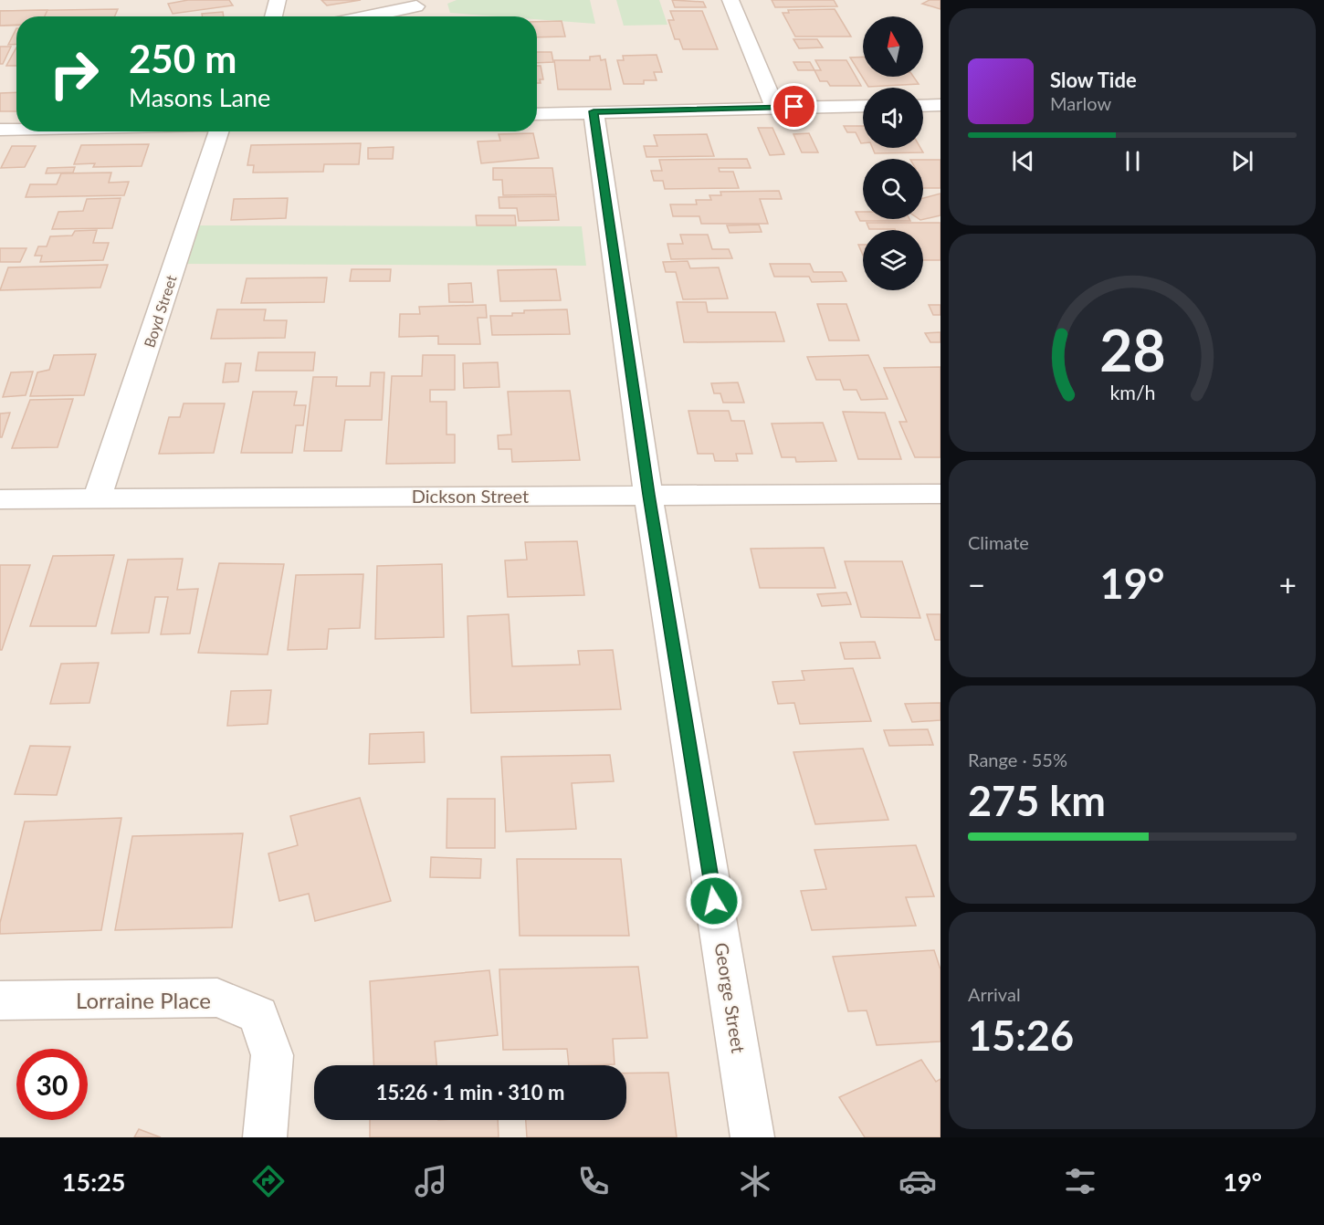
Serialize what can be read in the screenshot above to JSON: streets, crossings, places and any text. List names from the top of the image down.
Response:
{
  "streets": {
    "street": [
      "Boyd Street",
      "Dickson Street",
      "George Street",
      "Lorraine Place"
    ]
  },
  "crossings": [
    ["Boyd Street", "Dickson Street"],
    ["Dickson Street", "George Street"]
  ],
  "north": "top",
  "page": {
    "turn": ["250 m", "Masons Lane"],
    "song": ["Slow Tide", "Marlow"],
    "tile": [
      "Climate",
      ["Range · 55%", "275 km"],
      ["Arrival", "15:26"]
    ],
    "heat": ["−", "19°", "+"],
    "limit": "30",
    "trip": "15:26 · 1 min · 310 m",
    "tabs": ["15:25", "19°"],
    "gauge": ["28", "km/h"]
  }
}
